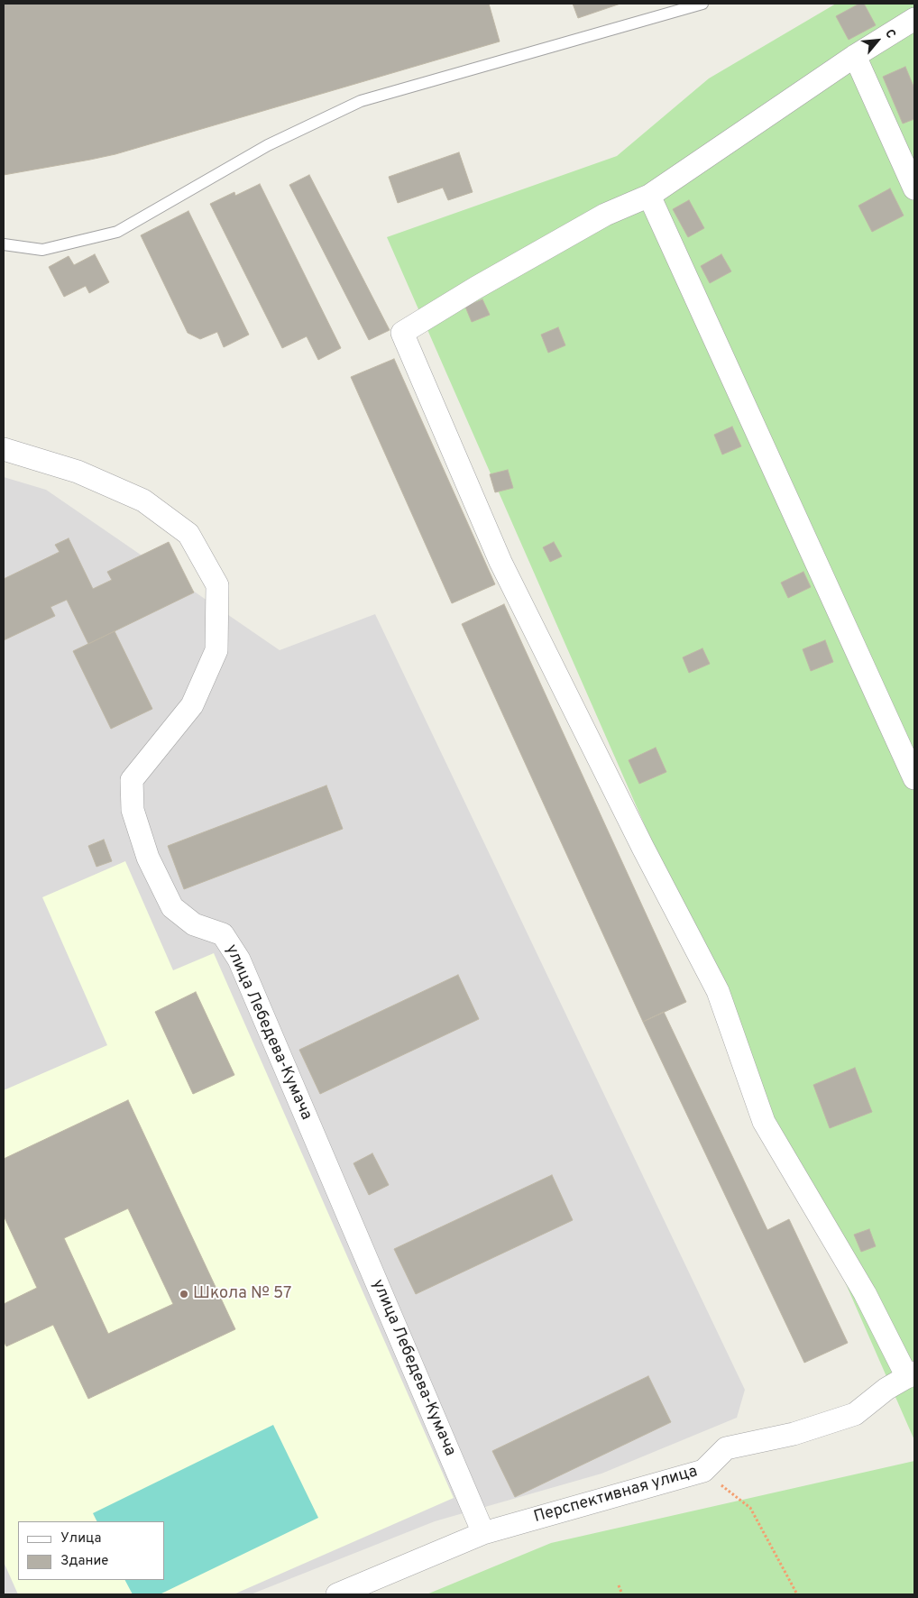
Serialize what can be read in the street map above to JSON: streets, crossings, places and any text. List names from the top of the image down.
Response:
{
  "streets": {
    "street": ["улица Лебедева-Кумача", "Перспективная улица"]
  },
  "crossings": [
    ["улица Лебедева-Кумача", "Перспективная улица"]
  ],
  "places": ["Школа № 57"],
  "legend": ["Улица", "Здание"],
  "north": "top right"
}
